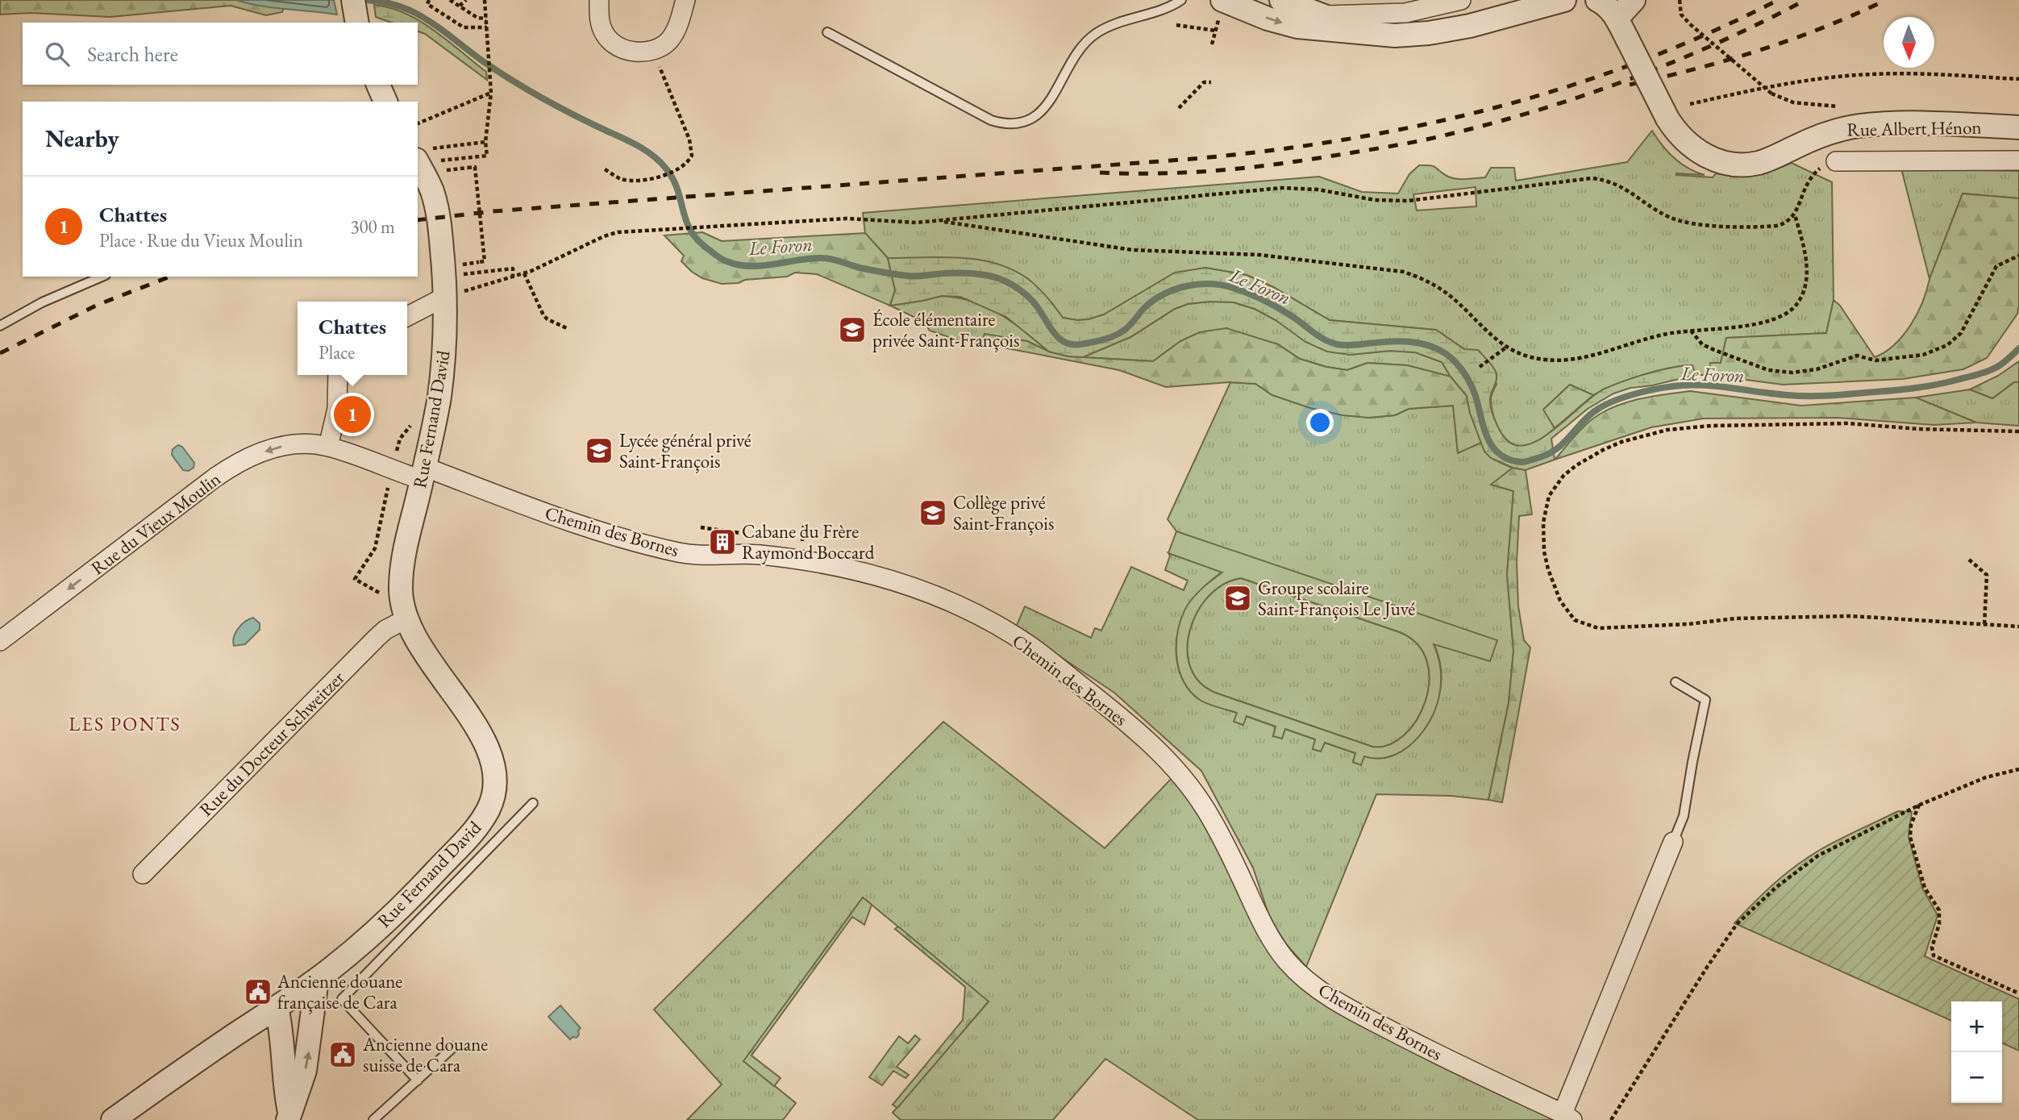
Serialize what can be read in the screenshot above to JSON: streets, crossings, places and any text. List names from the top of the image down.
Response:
{
  "streets": {
    "street": [
      "Rue Albert Hénon",
      "Rue Fernand David",
      "Rue du Vieux Moulin",
      "Chemin des Bornes",
      "Rue du Docteur Schweitzer"
    ]
  },
  "crossings": [
    ["Rue Fernand David", "Rue du Vieux Moulin"],
    ["Rue Fernand David", "Chemin des Bornes"],
    ["Rue Fernand David", "Rue du Docteur Schweitzer"],
    ["Rue du Vieux Moulin", "Chemin des Bornes"]
  ],
  "one_way": ["Rue du Vieux Moulin"],
  "districts": ["LES PONTS"],
  "water": ["Le Foron"],
  "places": {
    "school or university": [
      "École élémentaire privée Saint-François",
      "Lycée général privé Saint-François",
      "Collège privé Saint-François",
      "Groupe scolaire Saint-François Le Juvé"
    ],
    "building": ["Cabane du Frère Raymond Boccard"],
    "public building": ["Ancienne douane française de Cara", "Ancienne douane suisse de Cara"]
  },
  "north": "bottom",
  "page": {
    "search": "Search here",
    "heading": "Nearby",
    "list": [
      {
        "mark": "1",
        "name": "Chattes",
        "note": "Place · Rue du Vieux Moulin",
        "value": "300 m"
      }
    ],
    "popup": ["Chattes", "Place"],
    "pins": "1",
    "map_buttons": ["+", "−"]
  }
}
